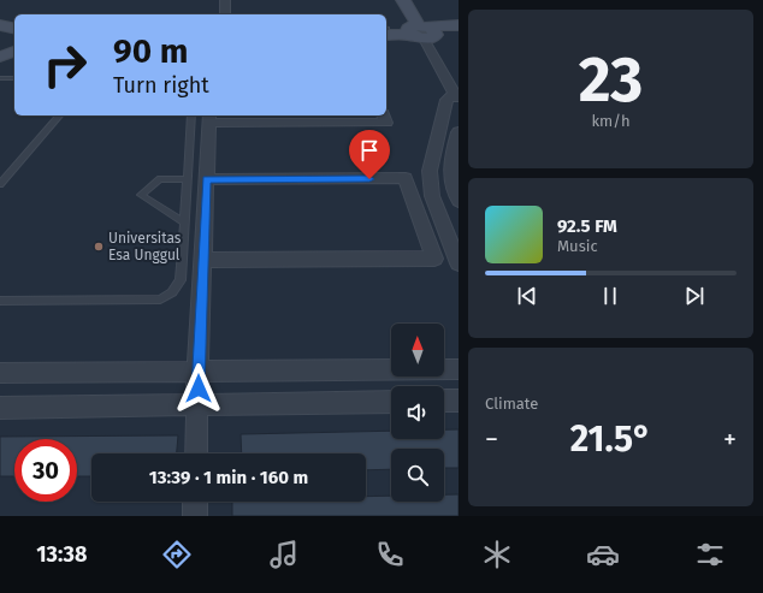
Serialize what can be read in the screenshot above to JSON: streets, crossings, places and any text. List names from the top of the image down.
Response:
{
  "places": ["Universitas Esa Unggul"],
  "north": "top",
  "page": {
    "tile": [
      ["23", "km/h"],
      "Climate"
    ],
    "turn": ["90 m", "Turn right"],
    "song": ["92.5 FM", "Music"],
    "heat": ["−", "21.5°", "+"],
    "limit": "30",
    "trip": "13:39 · 1 min · 160 m",
    "tabs": "13:38"
  }
}
